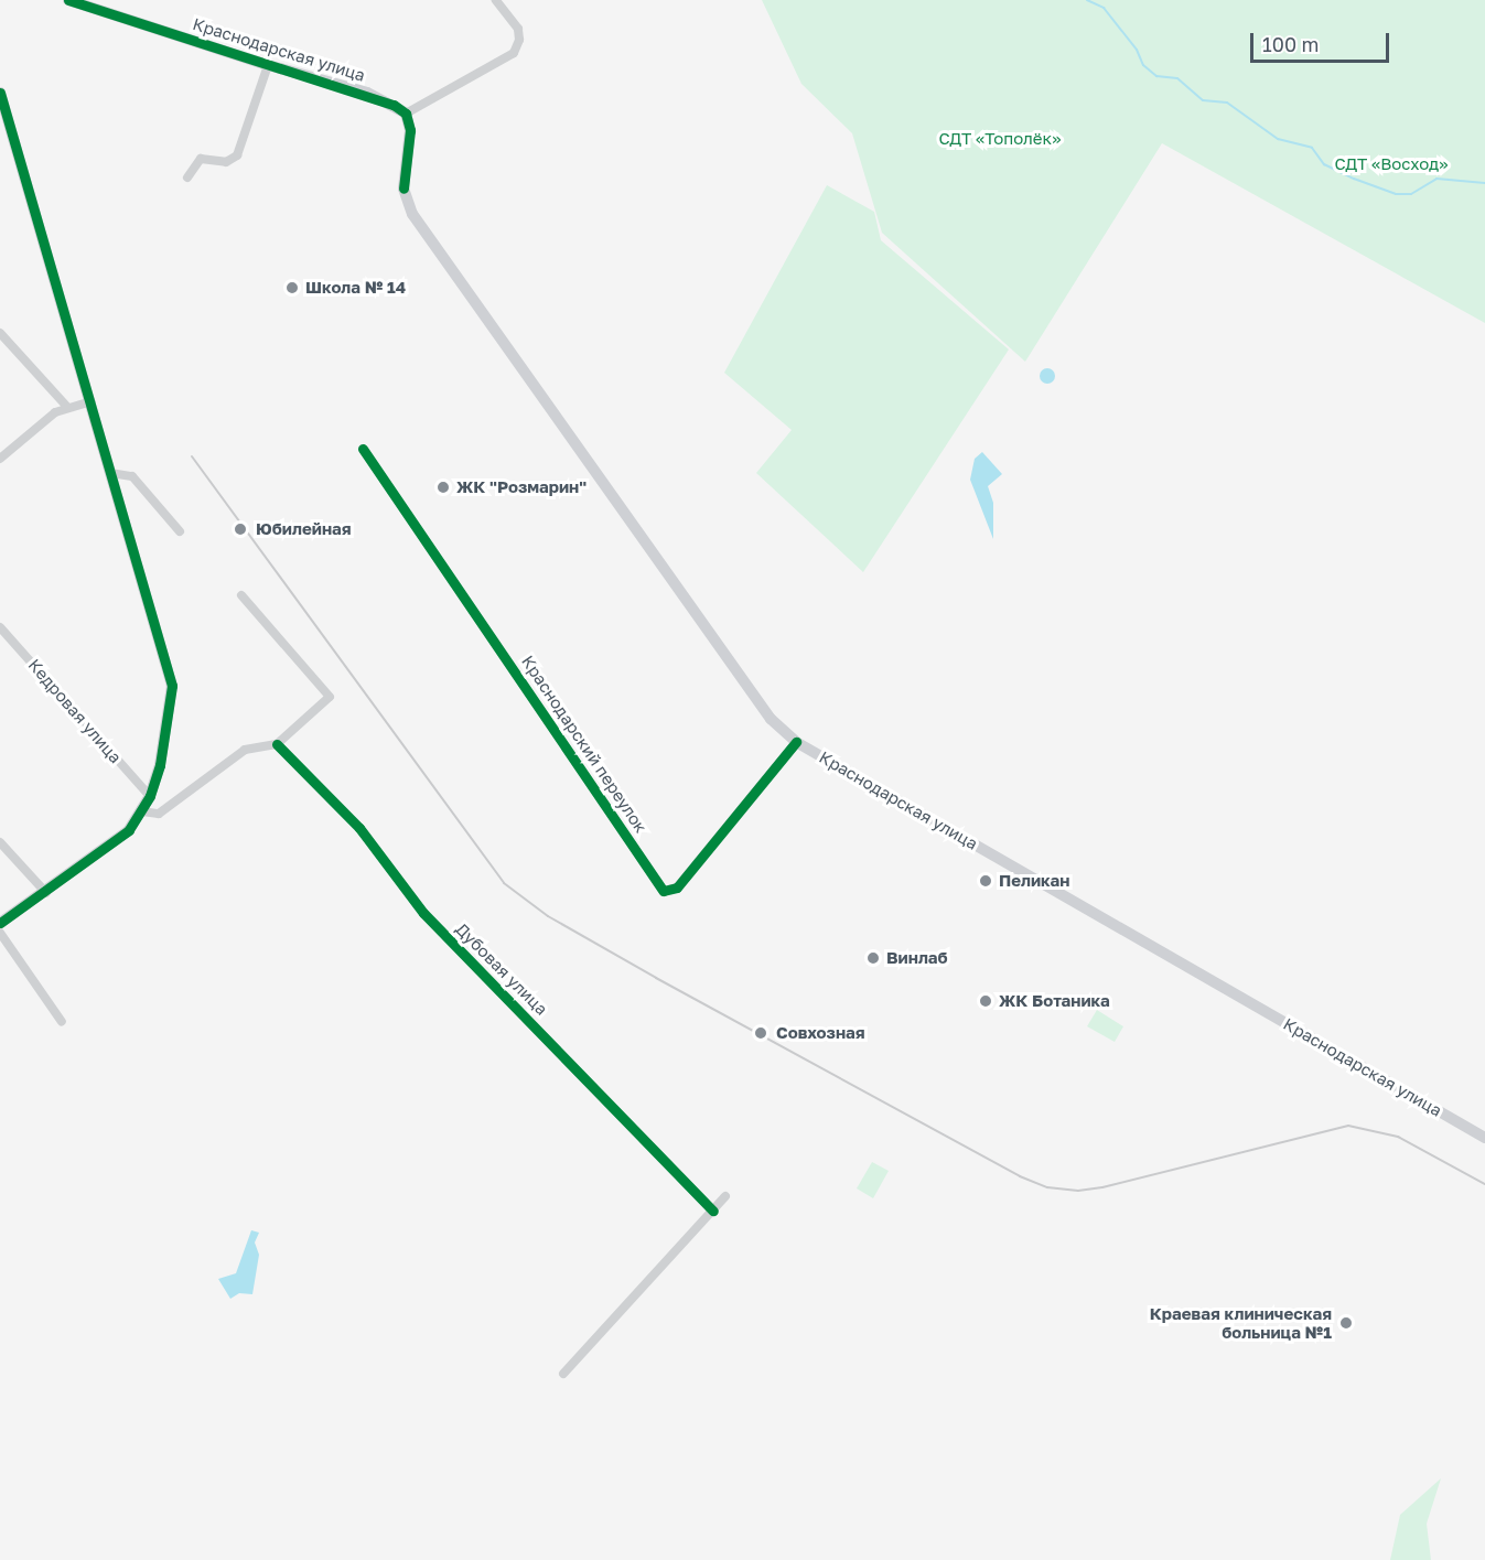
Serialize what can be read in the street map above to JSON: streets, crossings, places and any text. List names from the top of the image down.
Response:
{
  "streets": {
    "main road": ["Краснодарская улица"],
    "street": ["Кедровая улица", "Краснодарский переулок", "Дубовая улица"]
  },
  "crossings": [
    ["Краснодарская улица", "Краснодарский переулок"]
  ],
  "parks": ["СДТ «Тополёк»", "СДТ «Восход»"],
  "places": [
    "Школа № 14",
    "ЖК \"Розмарин\"",
    "Юбилейная",
    "Пеликан",
    "Винлаб",
    "ЖК Ботаника",
    "Совхозная",
    "Краевая клиническая больница №1"
  ],
  "scale_bar": "100 m"
}
